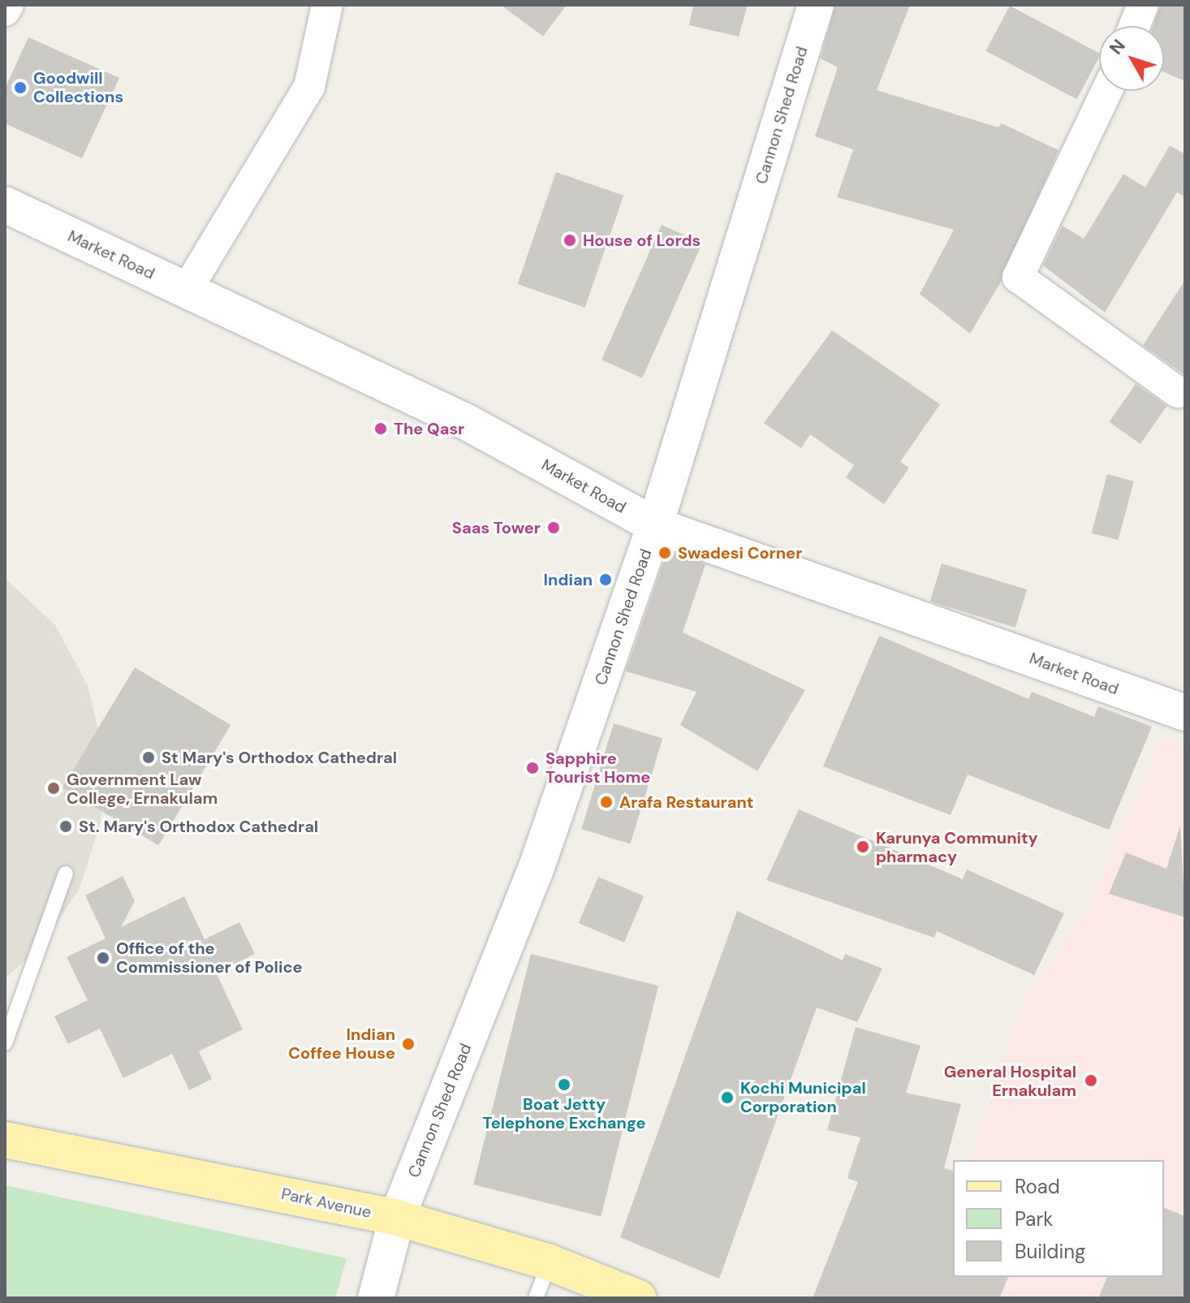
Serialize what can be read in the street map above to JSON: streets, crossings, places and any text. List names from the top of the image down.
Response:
{
  "streets": {
    "main road": ["Park Avenue"],
    "street": ["Cannon Shed Road", "Market Road"]
  },
  "crossings": [
    ["Cannon Shed Road", "Market Road"],
    ["Cannon Shed Road", "Park Avenue"]
  ],
  "places": [
    "Goodwill Collections",
    "House of Lords",
    "The Qasr",
    "Saas Tower",
    "Swadesi Corner",
    "Indian",
    "St Mary's Orthodox Cathedral",
    "Sapphire Tourist Home",
    "Government Law College, Ernakulam",
    "Arafa Restaurant",
    "St. Mary's Orthodox Cathedral",
    "Karunya Community pharmacy",
    "Office of the Commissioner of Police",
    "Indian Coffee House",
    "General Hospital Ernakulam",
    "Boat Jetty Telephone Exchange",
    "Kochi Municipal Corporation"
  ],
  "legend": ["Road", "Park", "Building"],
  "north": "top left"
}
